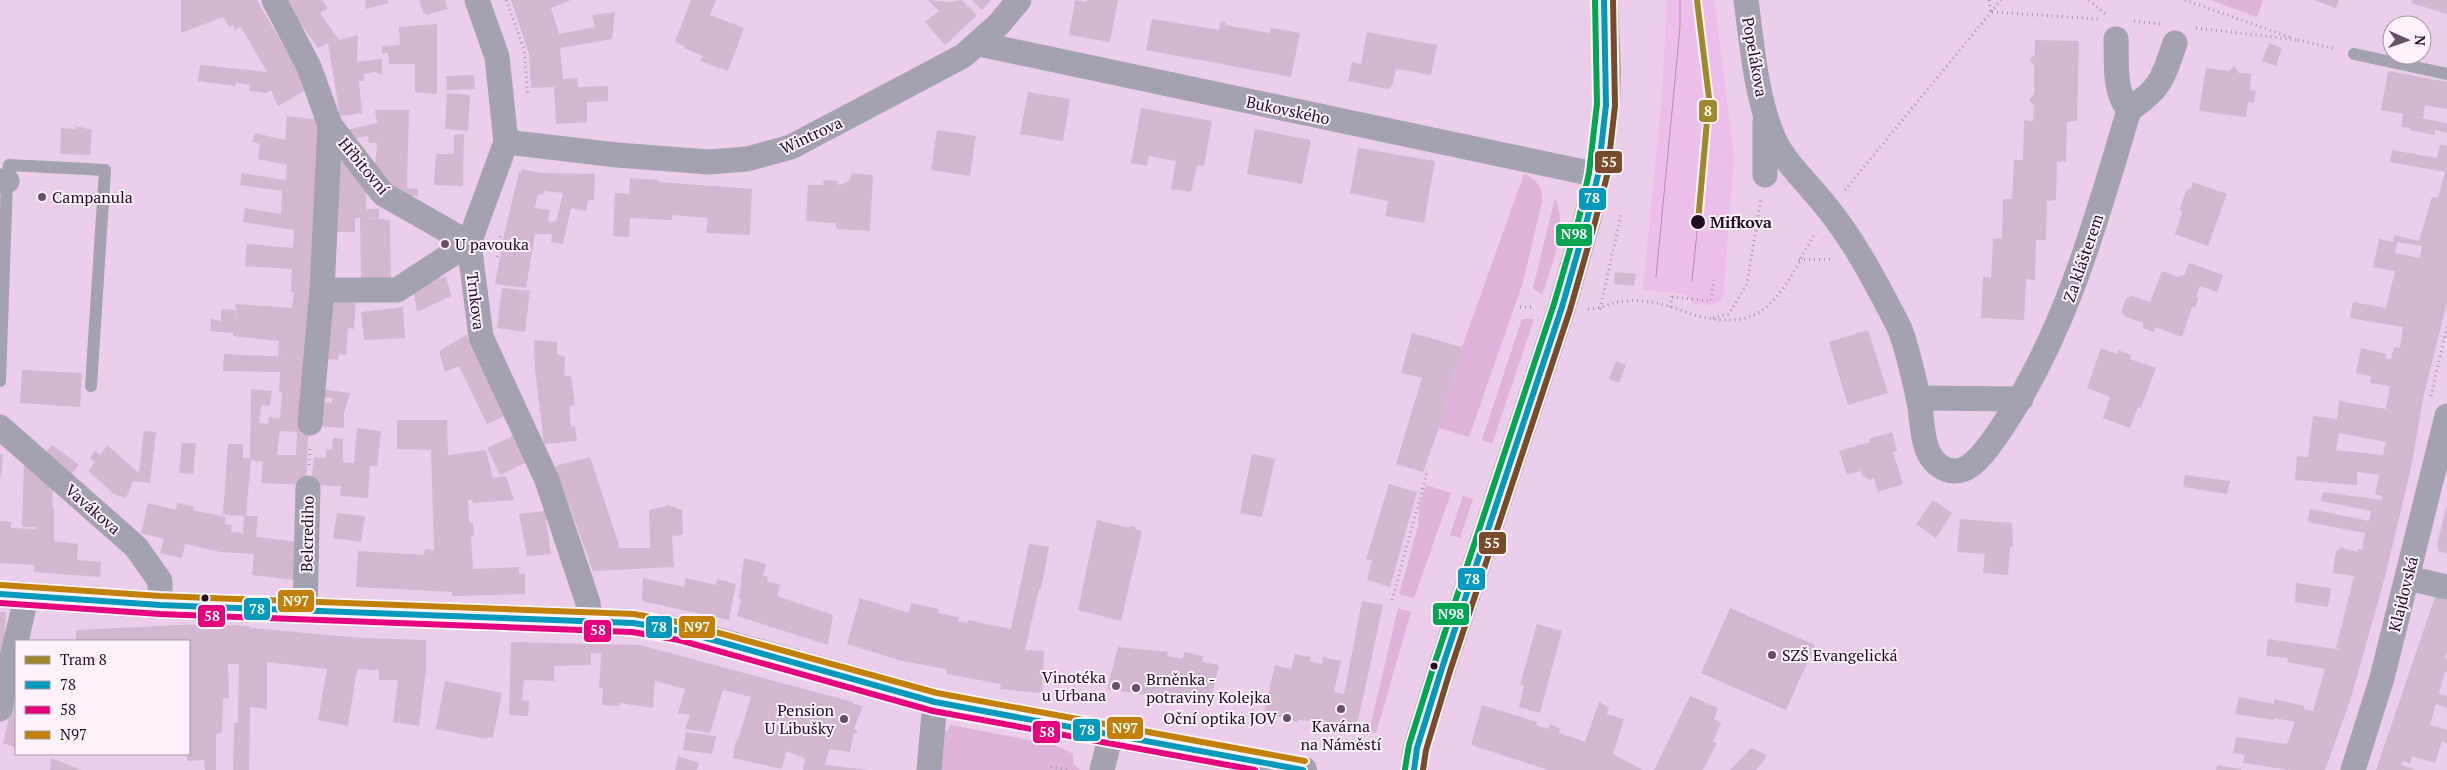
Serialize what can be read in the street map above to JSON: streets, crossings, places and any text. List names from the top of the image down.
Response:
{
  "streets": {
    "street": [
      "Popelákova",
      "Bukovského",
      "Wintrova",
      "Hřbitovní",
      "Za klášterem",
      "Trnkova",
      "Vavákova",
      "Belcrediho",
      "Klajdovská"
    ]
  },
  "crossings": [
    ["Popelákova", "Za klášterem"],
    ["Bukovského", "Wintrova"],
    ["Wintrova", "Trnkova"],
    ["Hřbitovní", "Trnkova"]
  ],
  "places": [
    "Campanula",
    "Mifkova",
    "U pavouka",
    "SZŠ Evangelická",
    "Vinotéka u Urbana",
    "Brněnka - potraviny Kolejka",
    "Kavárna na Náměstí",
    "Oční optika JOV",
    "Pension U Libušky"
  ],
  "lines": [
    "tram line 8",
    "transit line 78",
    "transit line 55",
    "transit line N98",
    "transit line N97",
    "transit line 58"
  ],
  "legend": [
    "Tram 8",
    "78",
    "58",
    "N97"
  ],
  "north": "right"
}
